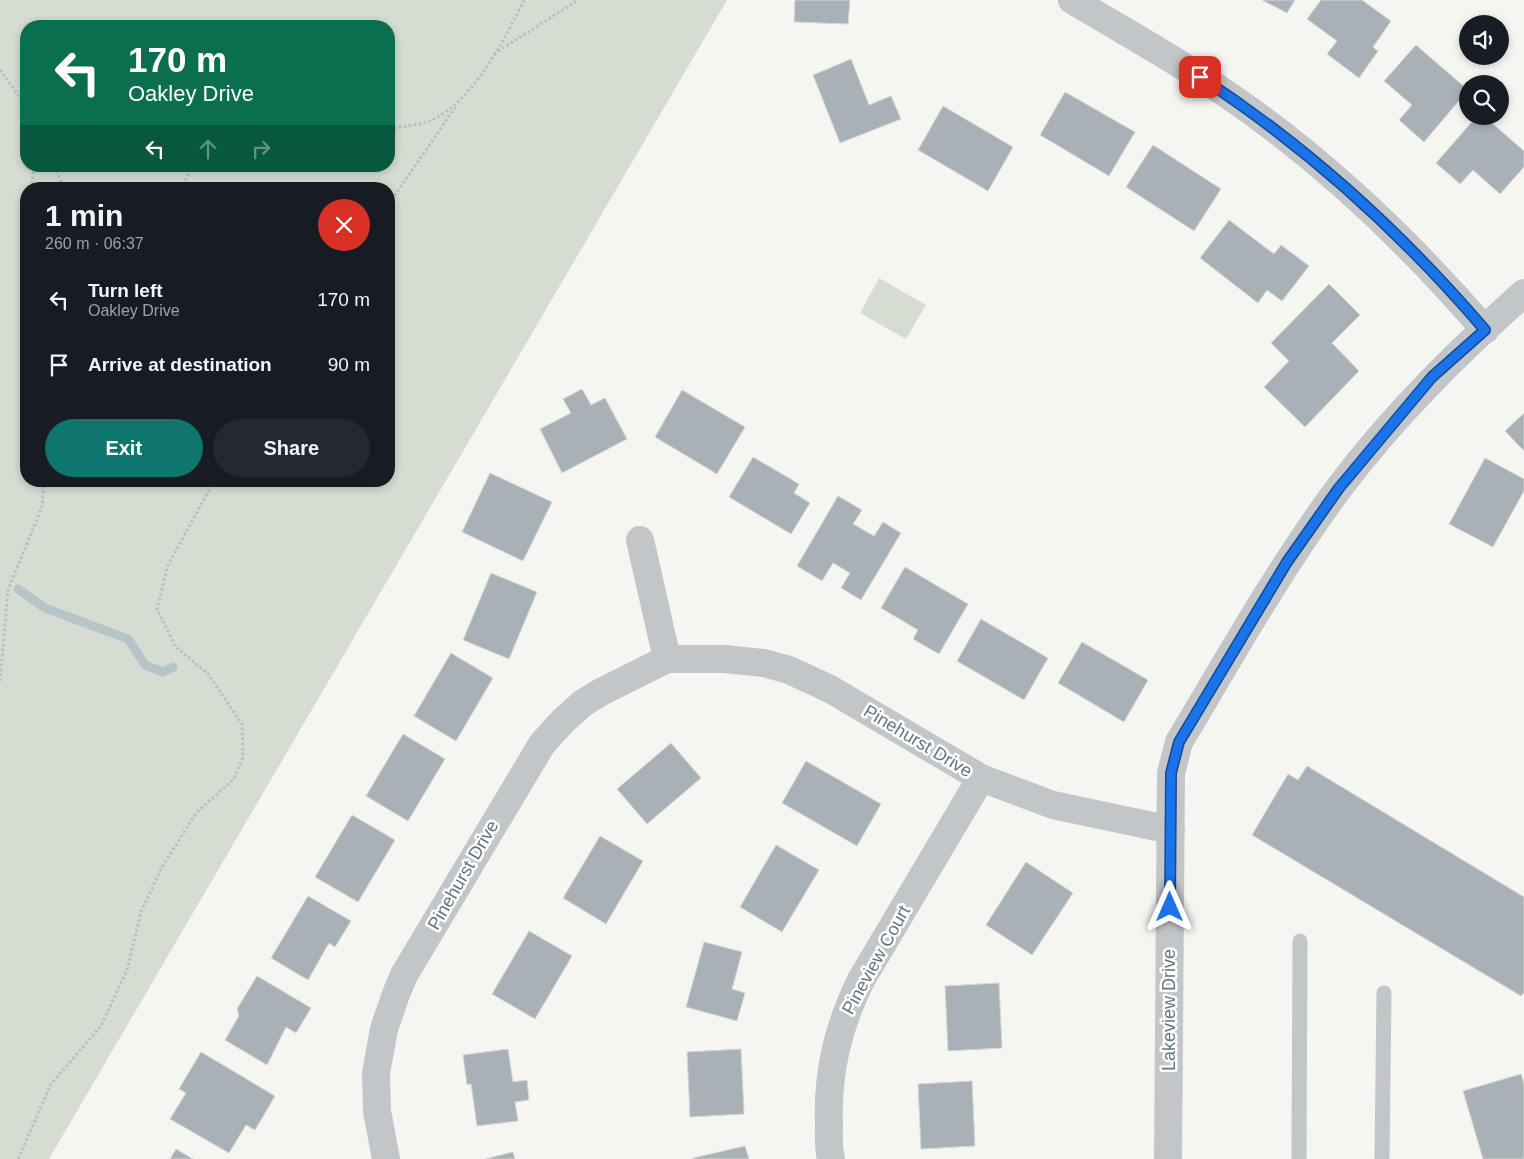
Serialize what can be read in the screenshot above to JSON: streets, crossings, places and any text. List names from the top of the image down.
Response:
{
  "streets": {
    "street": ["Pinehurst Drive", "Pineview Court", "Lakeview Drive"]
  },
  "crossings": [
    ["Pinehurst Drive", "Pineview Court"],
    ["Pinehurst Drive", "Lakeview Drive"]
  ],
  "page": {
    "turn": ["170 m", "Oakley Drive"],
    "heading": ["1 min", "260 m · 06:37"],
    "list": [
      {
        "name": "Turn left",
        "note": "Oakley Drive",
        "value": "170 m"
      },
      {
        "name": "Arrive at destination",
        "value": "90 m"
      }
    ],
    "buttons": ["Exit", "Share"]
  }
}
